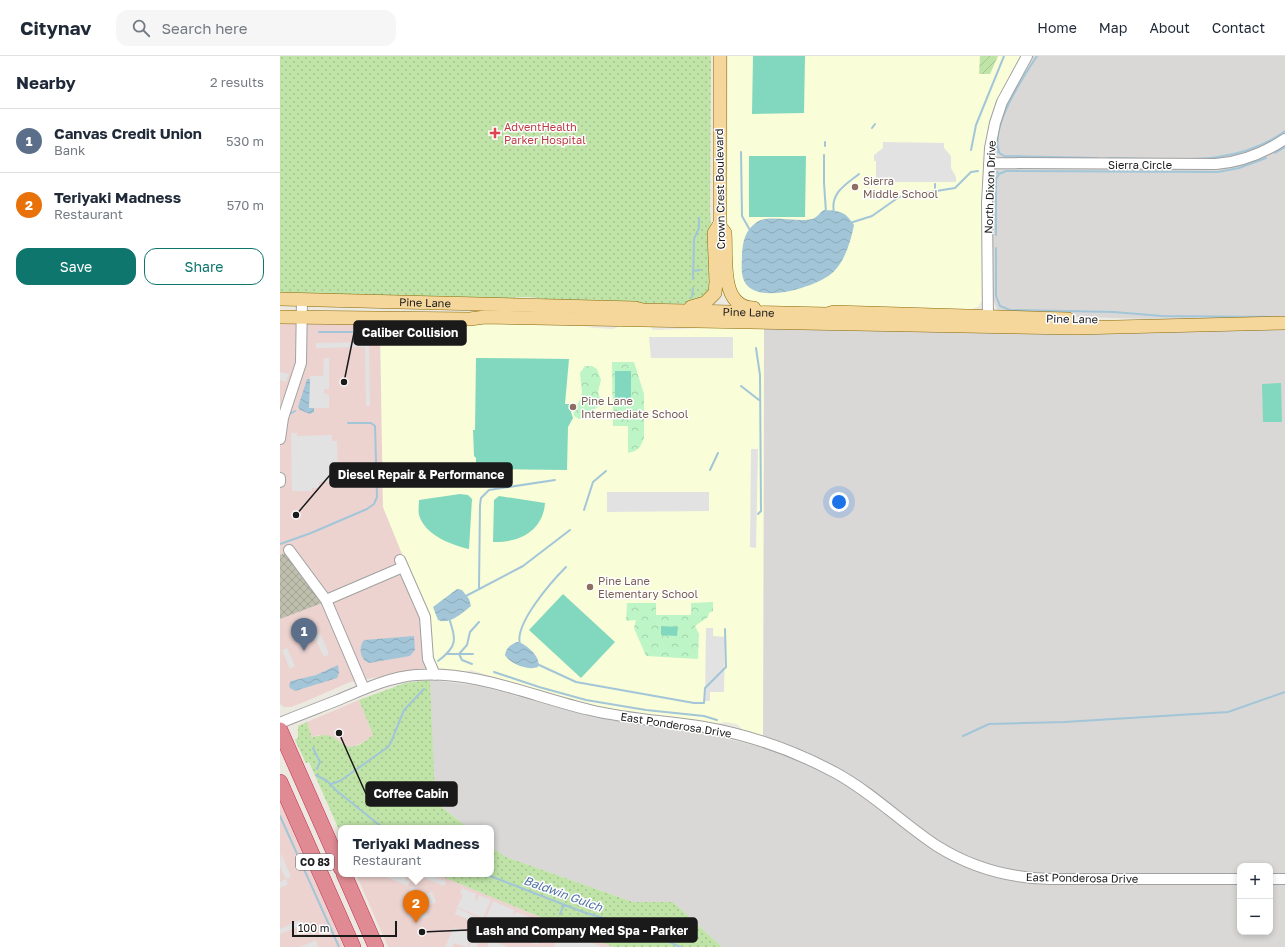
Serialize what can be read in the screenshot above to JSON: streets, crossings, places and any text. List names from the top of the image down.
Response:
{
  "streets": {
    "highway": ["CO 83"],
    "main road": ["Crown Crest Boulevard", "Pine Lane"],
    "street": ["Sierra Circle", "North Dixon Drive", "East Ponderosa Drive"]
  },
  "crossings": [
    ["Sierra Circle", "North Dixon Drive"],
    ["North Dixon Drive", "Pine Lane"],
    ["Crown Crest Boulevard", "Pine Lane"]
  ],
  "water": ["Baldwin Gulch"],
  "places": {
    "health": ["AdventHealth Parker Hospital"],
    "other": [
      "Sierra Middle School",
      "Caliber Collision",
      "Pine Lane Intermediate School",
      "Diesel Repair & Performance",
      "Pine Lane Elementary School",
      "Coffee Cabin",
      "Lash and Company Med Spa - Parker"
    ]
  },
  "scale_bar": "100 m",
  "page": {
    "header": "Citynav",
    "search": "Search here",
    "nav": [
      "Home",
      "Map",
      "About",
      "Contact"
    ],
    "heading": ["Nearby", "2 results"],
    "list": [
      {
        "mark": "1",
        "name": "Canvas Credit Union",
        "note": "Bank",
        "value": "530 m"
      },
      {
        "mark": "2",
        "name": "Teriyaki Madness",
        "note": "Restaurant",
        "value": "570 m"
      }
    ],
    "buttons": ["Save", "Share"],
    "pins": ["1", "2"],
    "popup": ["Teriyaki Madness", "Restaurant"],
    "map_buttons": ["+", "−"],
    "scale": "100 m"
  }
}
